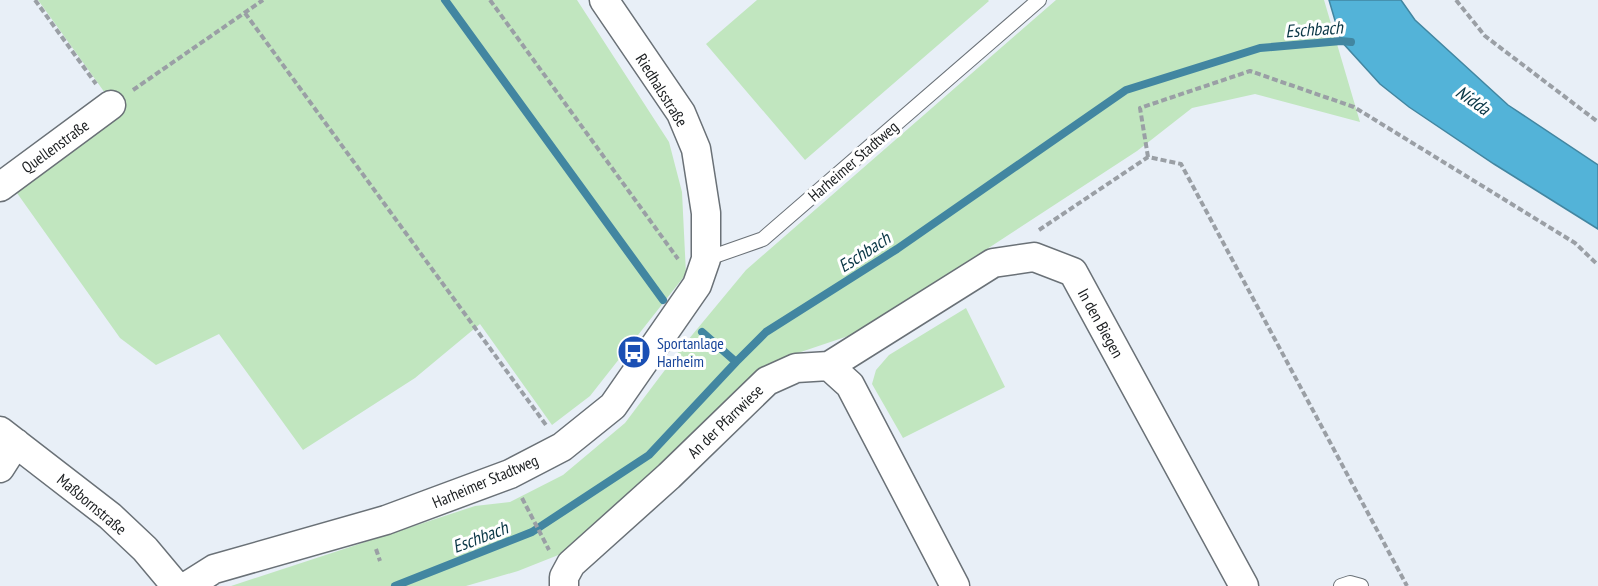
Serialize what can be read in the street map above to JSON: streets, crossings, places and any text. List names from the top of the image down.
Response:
{
  "streets": {
    "street": [
      "Riedhalsstraße",
      "Quellenstraße",
      "Harheimer Stadtweg",
      "In den Biegen",
      "An der Pfarrwiese",
      "Maßbornstraße"
    ]
  },
  "crossings": [
    ["Riedhalsstraße", "Harheimer Stadtweg"],
    ["In den Biegen", "An der Pfarrwiese"]
  ],
  "water": ["Eschbach", "Nidda"],
  "places": {
    "bus stop": ["Sportanlage Harheim"]
  }
}
